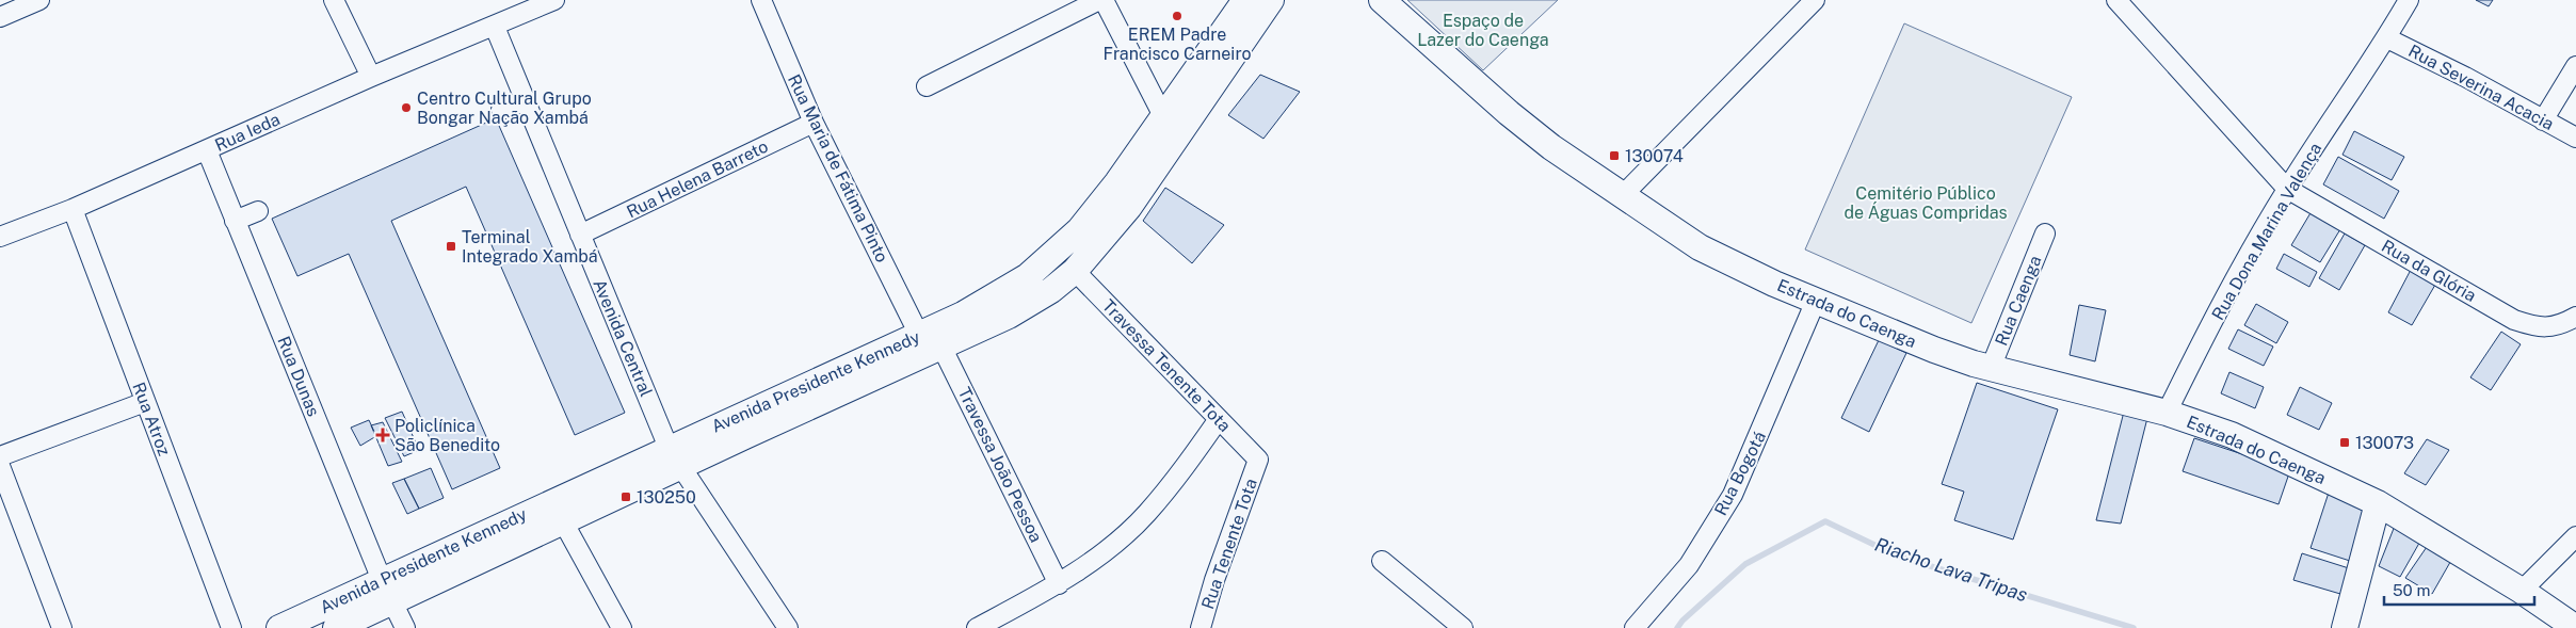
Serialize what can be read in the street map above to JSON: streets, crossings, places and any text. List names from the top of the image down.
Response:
{
  "streets": {
    "main road": ["Estrada do Caenga", "Avenida Presidente Kennedy"],
    "street": [
      "Rua Severina Acacia",
      "Rua Ieda",
      "Rua Maria de Fátima Pinto",
      "Rua Helena Barreto",
      "Rua Dona Marina Valença",
      "Rua da Glória",
      "Rua Caenga",
      "Avenida Central",
      "Travessa Tenente Tota",
      "Rua Dunas",
      "Rua Atroz",
      "Travessa João Pessoa",
      "Rua Bogotá",
      "Rua Tenente Tota"
    ]
  },
  "crossings": [
    ["Rua Severina Acacia", "Rua Dona Marina Valença"],
    ["Rua Ieda", "Avenida Central"],
    ["Rua Ieda", "Rua Dunas"],
    ["Rua Ieda", "Rua Atroz"],
    ["Rua Maria de Fátima Pinto", "Rua Helena Barreto"],
    ["Rua Maria de Fátima Pinto", "Avenida Presidente Kennedy"],
    ["Rua Helena Barreto", "Avenida Central"],
    ["Rua Dona Marina Valença", "Rua da Glória"],
    ["Rua Dona Marina Valença", "Estrada do Caenga"],
    ["Rua Caenga", "Estrada do Caenga"],
    ["Estrada do Caenga", "Rua Bogotá"],
    ["Avenida Central", "Avenida Presidente Kennedy"],
    ["Travessa Tenente Tota", "Avenida Presidente Kennedy"],
    ["Travessa Tenente Tota", "Rua Tenente Tota"],
    ["Rua Dunas", "Avenida Presidente Kennedy"],
    ["Avenida Presidente Kennedy", "Travessa João Pessoa"]
  ],
  "water": ["Riacho Lava Tripas"],
  "parks": ["Espaço de Lazer do Caenga", "Cemitério Público de Águas Compridas"],
  "places": {
    "other": ["EREM Padre Francisco Carneiro", "Centro Cultural Grupo Bongar Nação Xambá"],
    "transit": [
      "130074",
      "Terminal Integrado Xambá",
      "130073",
      "130250"
    ],
    "health": ["Policlínica São Benedito"]
  },
  "scale_bar": "50 m"
}
